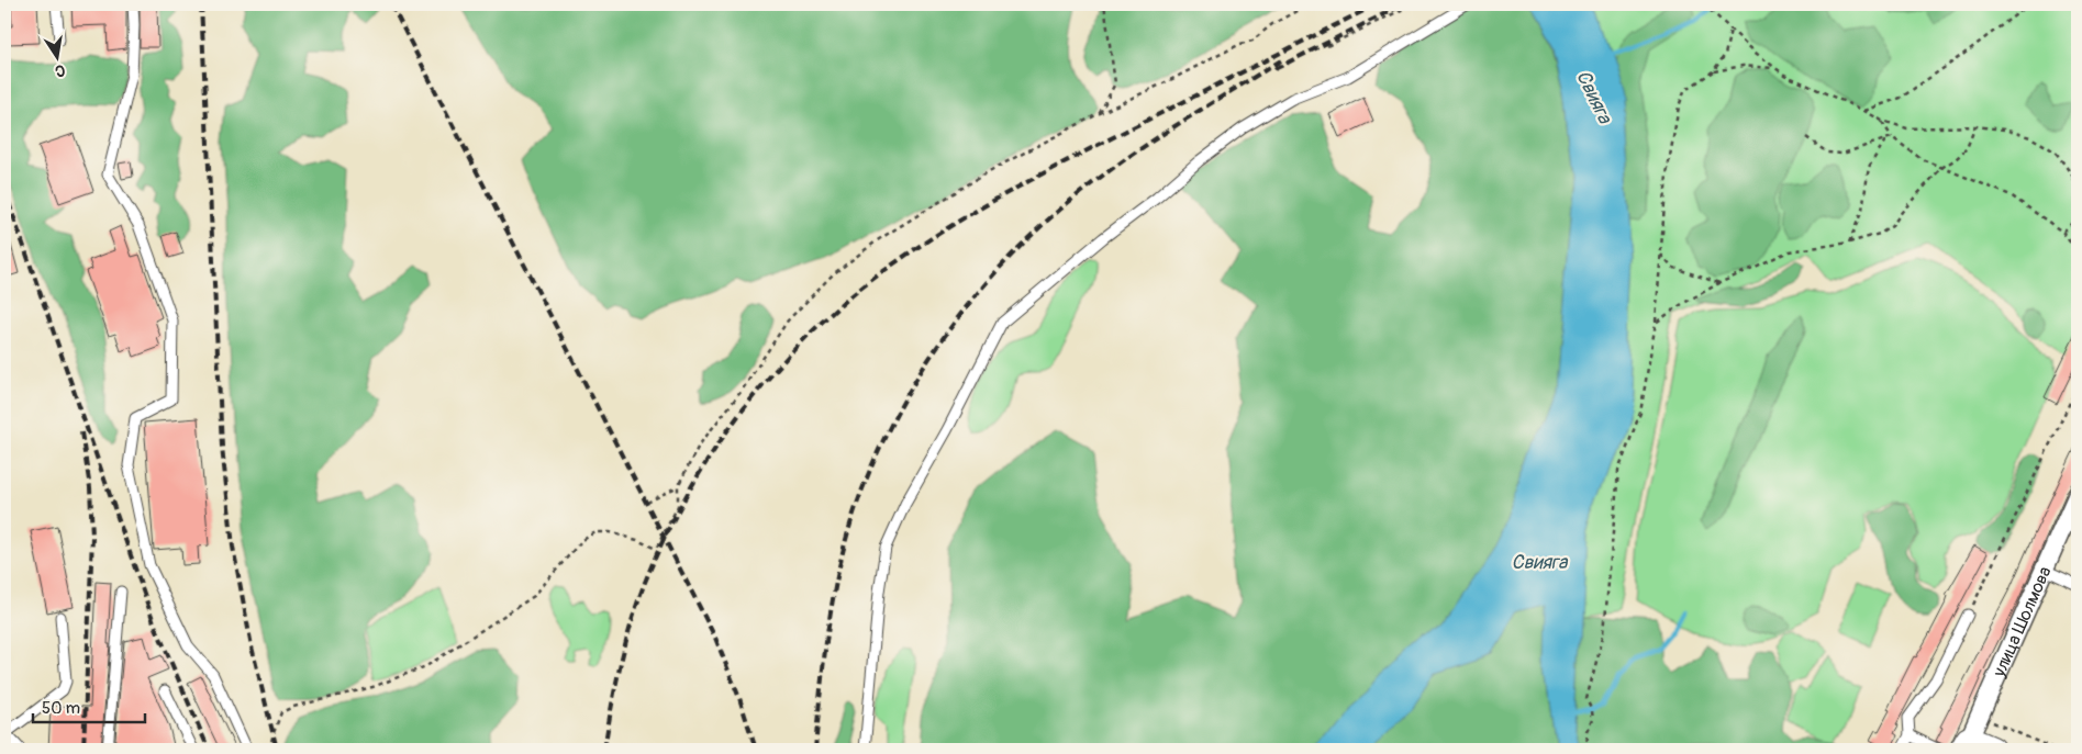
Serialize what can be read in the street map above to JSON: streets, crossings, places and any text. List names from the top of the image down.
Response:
{
  "streets": {
    "street": ["улица Шолмова"]
  },
  "water": ["Свияга"],
  "scale_bar": "50 m",
  "north": "bottom"
}
